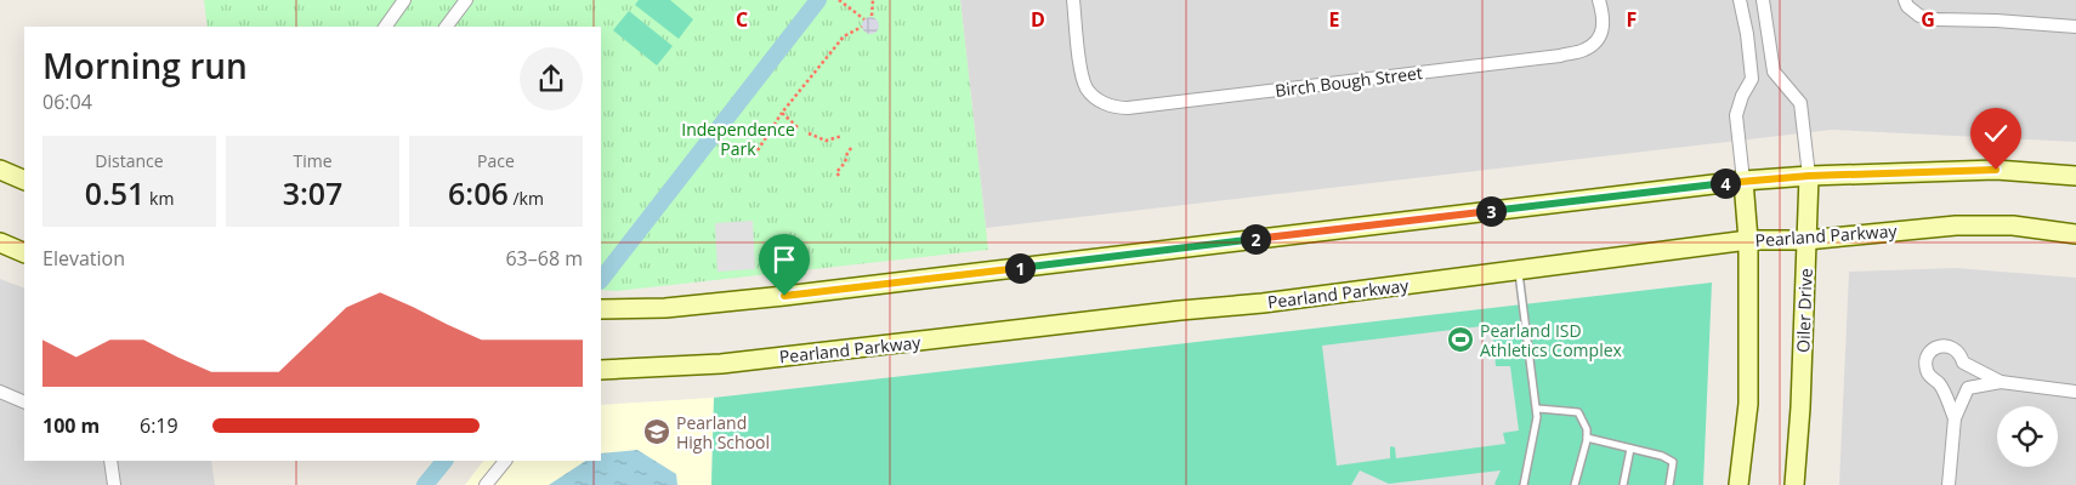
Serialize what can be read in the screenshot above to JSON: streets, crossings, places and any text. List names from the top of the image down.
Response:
{
  "streets": {
    "main road": ["Pearland Parkway", "Oiler Drive"],
    "street": ["Birch Bough Street"]
  },
  "crossings": [
    ["Pearland Parkway", "Oiler Drive"]
  ],
  "parks": ["Independence Park"],
  "places": {
    "sports": ["Pearland ISD Athletics Complex"],
    "school or university": ["Pearland High School"]
  },
  "page": {
    "heading": ["Morning run", "06:04"],
    "stats": [
      ["Distance", "0.51 km"],
      ["Time", "3:07"],
      ["Pace", "6:06 /km"]
    ],
    "pins": [
      "4",
      "3",
      "2",
      "1"
    ],
    "chart": ["Elevation", "63–68 m"],
    "list": [
      {
        "name": "100 m",
        "note": "6:19"
      }
    ]
  },
  "grid": {
    "columns": [
      "C",
      "D",
      "E",
      "F",
      "G"
    ]
  }
}
